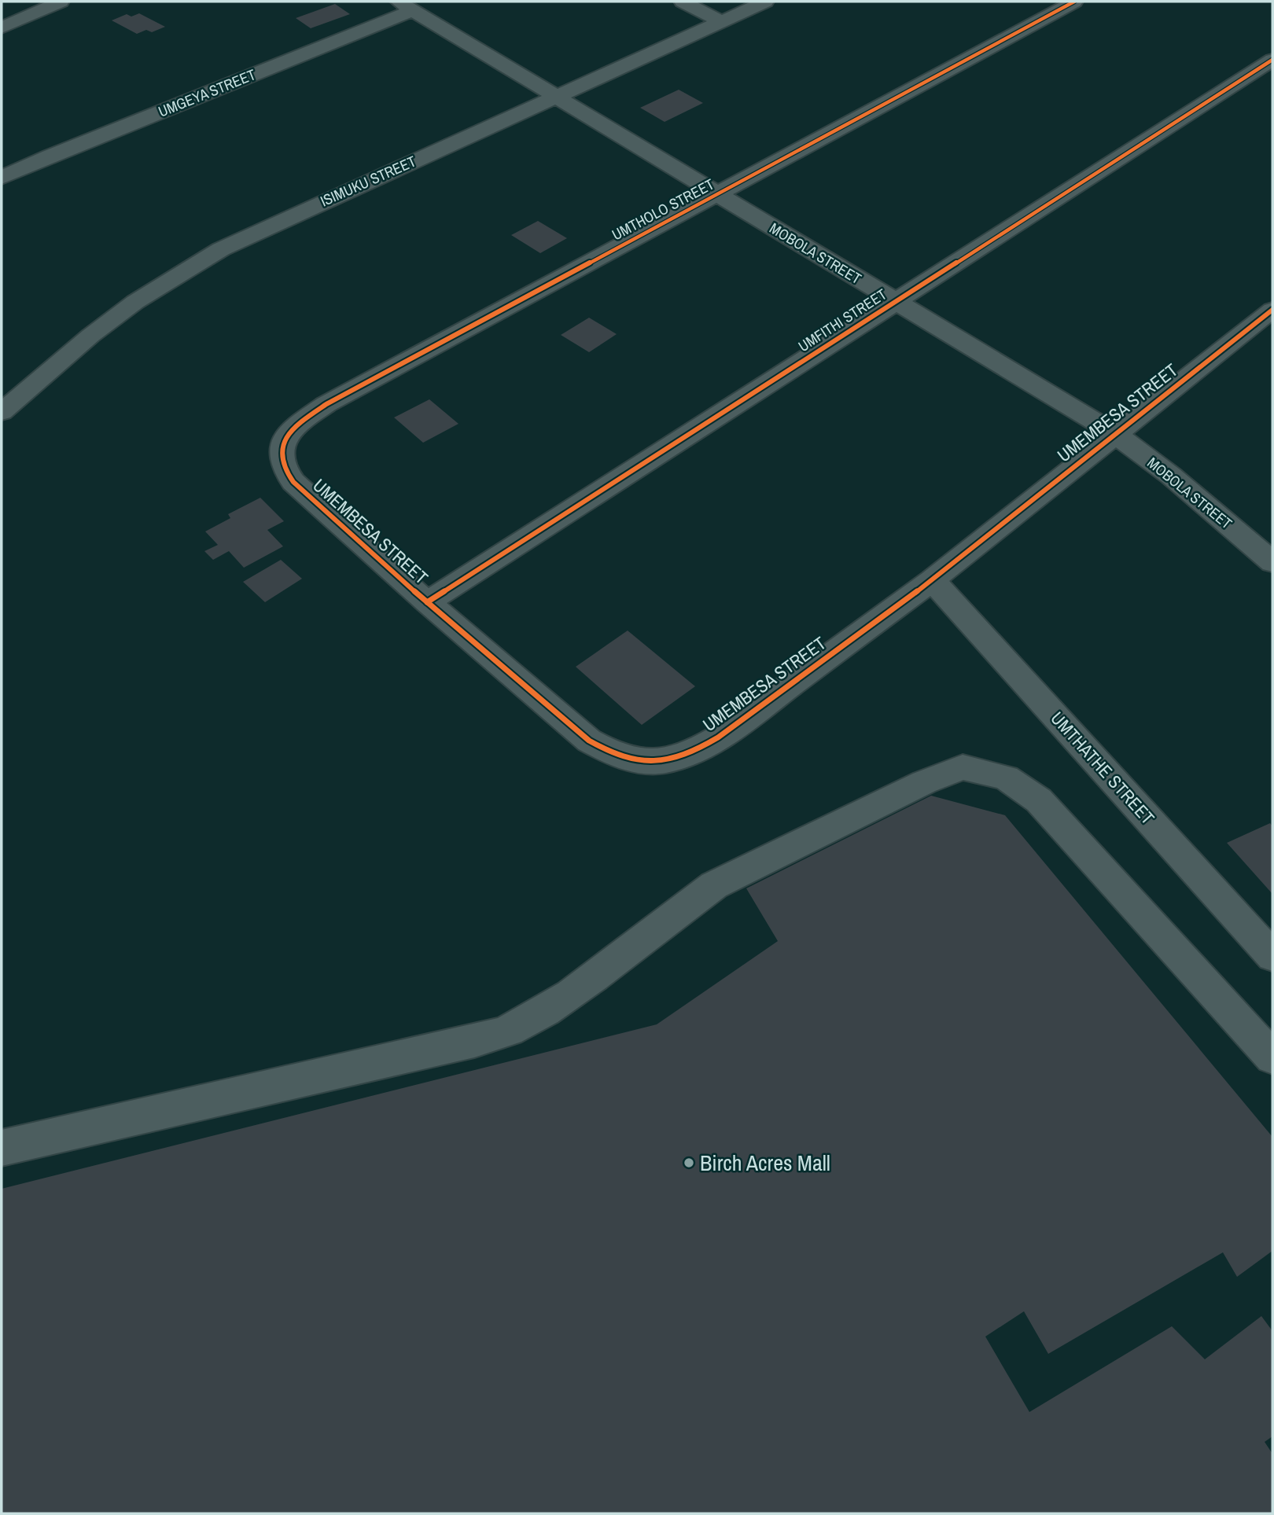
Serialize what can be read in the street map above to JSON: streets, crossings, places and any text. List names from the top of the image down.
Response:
{
  "streets": {
    "street": [
      "UMGEYA STREET",
      "ISIMUKU STREET",
      "UMTHOLO STREET",
      "MOBOLA STREET",
      "UMFITHI STREET",
      "UMEMBESA STREET",
      "UMTHATHE STREET"
    ]
  },
  "crossings": [
    ["UMGEYA STREET", "MOBOLA STREET"],
    ["ISIMUKU STREET", "MOBOLA STREET"],
    ["UMTHOLO STREET", "MOBOLA STREET"],
    ["UMTHOLO STREET", "UMEMBESA STREET"],
    ["MOBOLA STREET", "UMFITHI STREET"],
    ["MOBOLA STREET", "UMEMBESA STREET"],
    ["UMFITHI STREET", "UMEMBESA STREET"],
    ["UMEMBESA STREET", "UMTHATHE STREET"]
  ],
  "places": ["Birch Acres Mall"]
}
